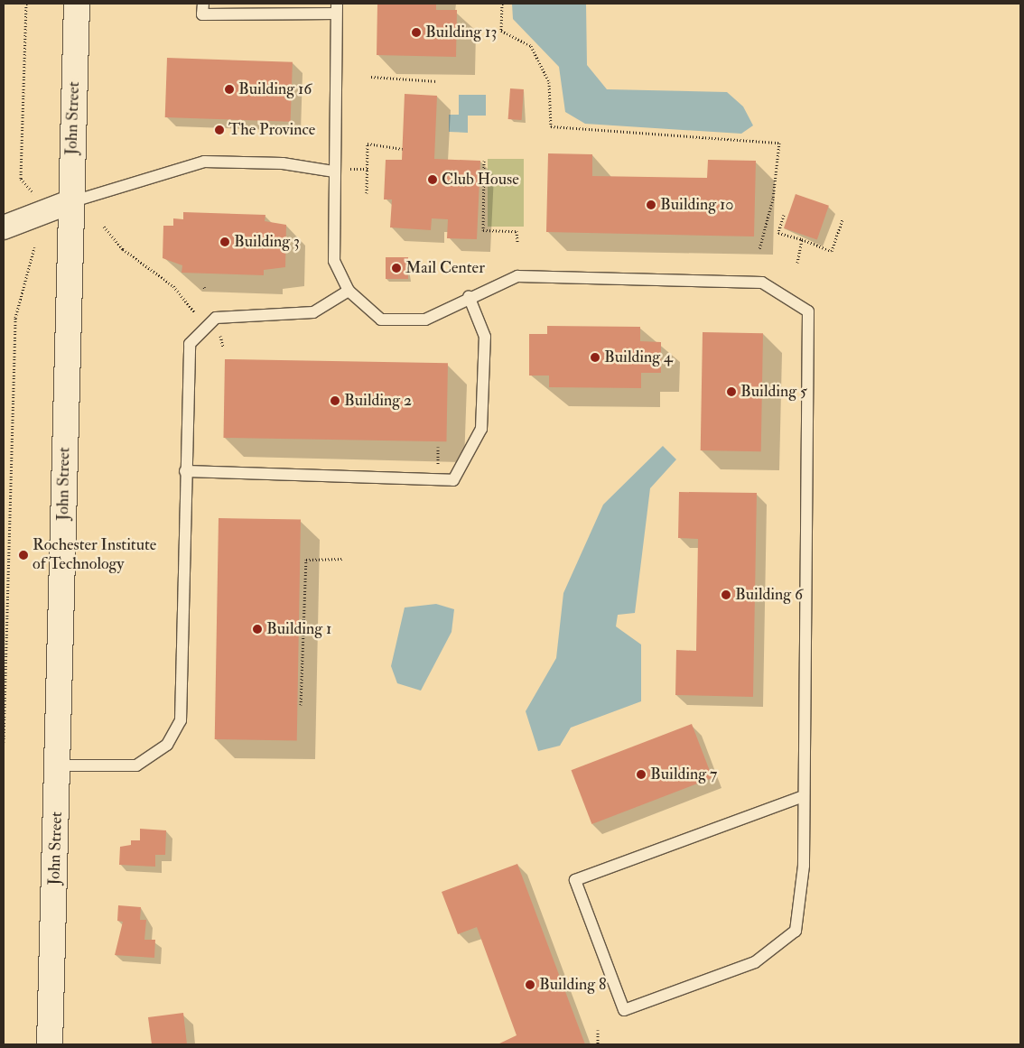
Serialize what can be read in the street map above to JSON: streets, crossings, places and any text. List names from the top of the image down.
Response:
{
  "streets": {
    "street": ["John Street"]
  },
  "places": [
    "Building 13",
    "Building 16",
    "The Province",
    "Club House",
    "Building 10",
    "Building 3",
    "Mail Center",
    "Building 4",
    "Building 5",
    "Building 2",
    "Rochester Institute of Technology",
    "Building 6",
    "Building 1",
    "Building 7",
    "Building 8"
  ]
}
